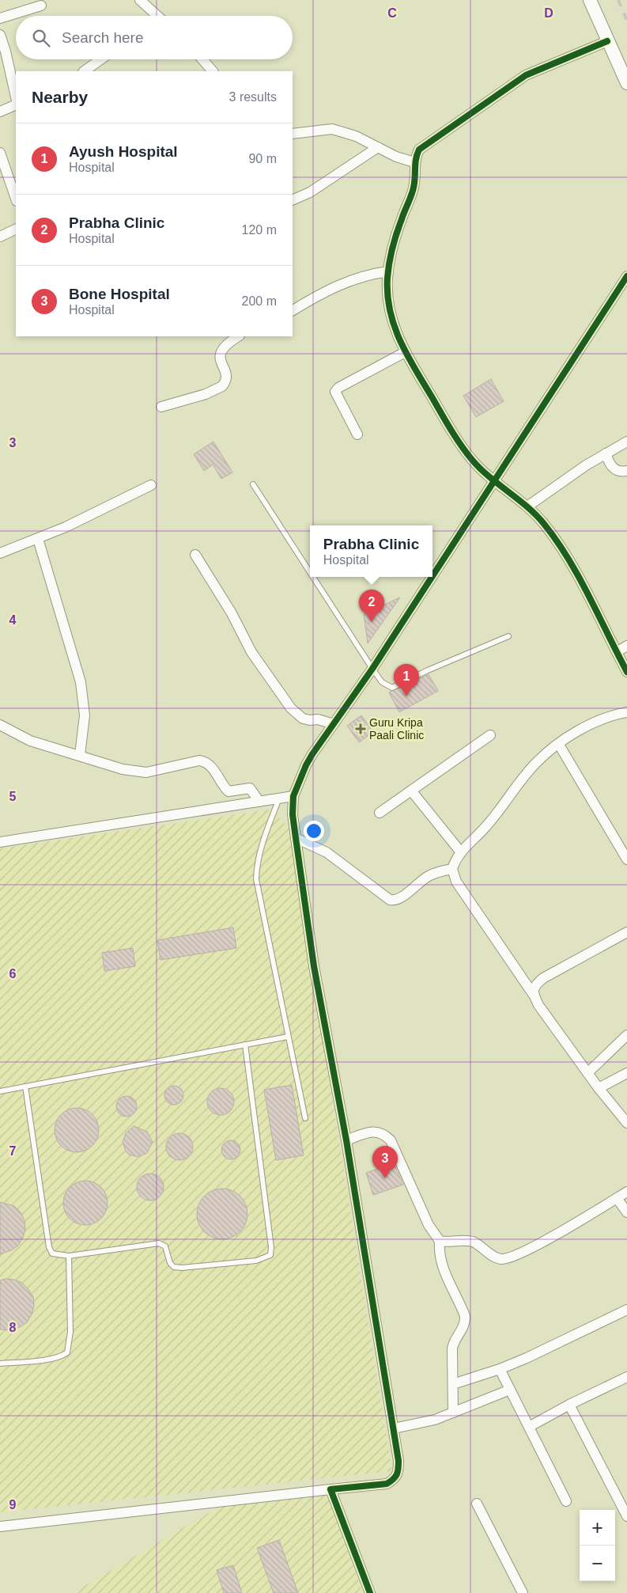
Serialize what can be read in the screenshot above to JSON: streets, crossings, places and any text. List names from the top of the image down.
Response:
{
  "places": {
    "health": ["Guru Kripa Paali Clinic"]
  },
  "page": {
    "search": "Search here",
    "heading": ["Nearby", "3 results"],
    "list": [
      {
        "mark": "1",
        "name": "Ayush Hospital",
        "note": "Hospital",
        "value": "90 m"
      },
      {
        "mark": "2",
        "name": "Prabha Clinic",
        "note": "Hospital",
        "value": "120 m"
      },
      {
        "mark": "3",
        "name": "Bone Hospital",
        "note": "Hospital",
        "value": "200 m"
      }
    ],
    "popup": ["Prabha Clinic", "Hospital"],
    "pins": ["2", "1", "3"],
    "map_buttons": ["+", "−"]
  },
  "grid": {
    "columns": ["C", "D"],
    "rows": [
      "3",
      "4",
      "5",
      "6",
      "7",
      "8",
      "9"
    ]
  }
}
